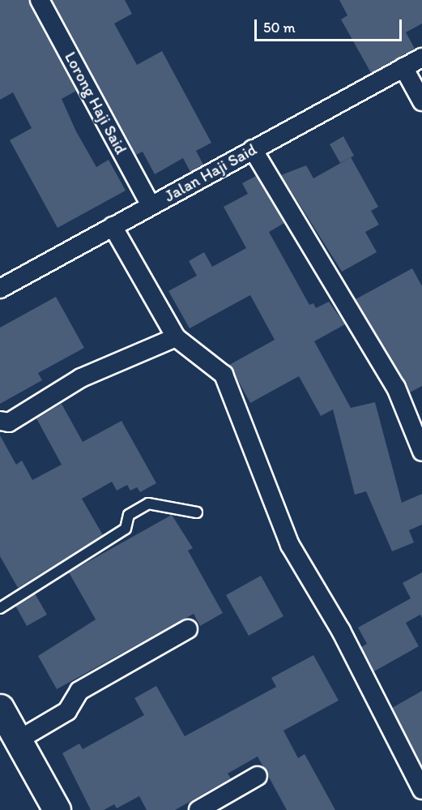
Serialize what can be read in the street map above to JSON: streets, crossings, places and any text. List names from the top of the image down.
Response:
{
  "streets": {
    "street": ["Lorong Haji Said", "Jalan Haji Said"]
  },
  "crossings": [
    ["Lorong Haji Said", "Jalan Haji Said"]
  ],
  "scale_bar": "50 m"
}
